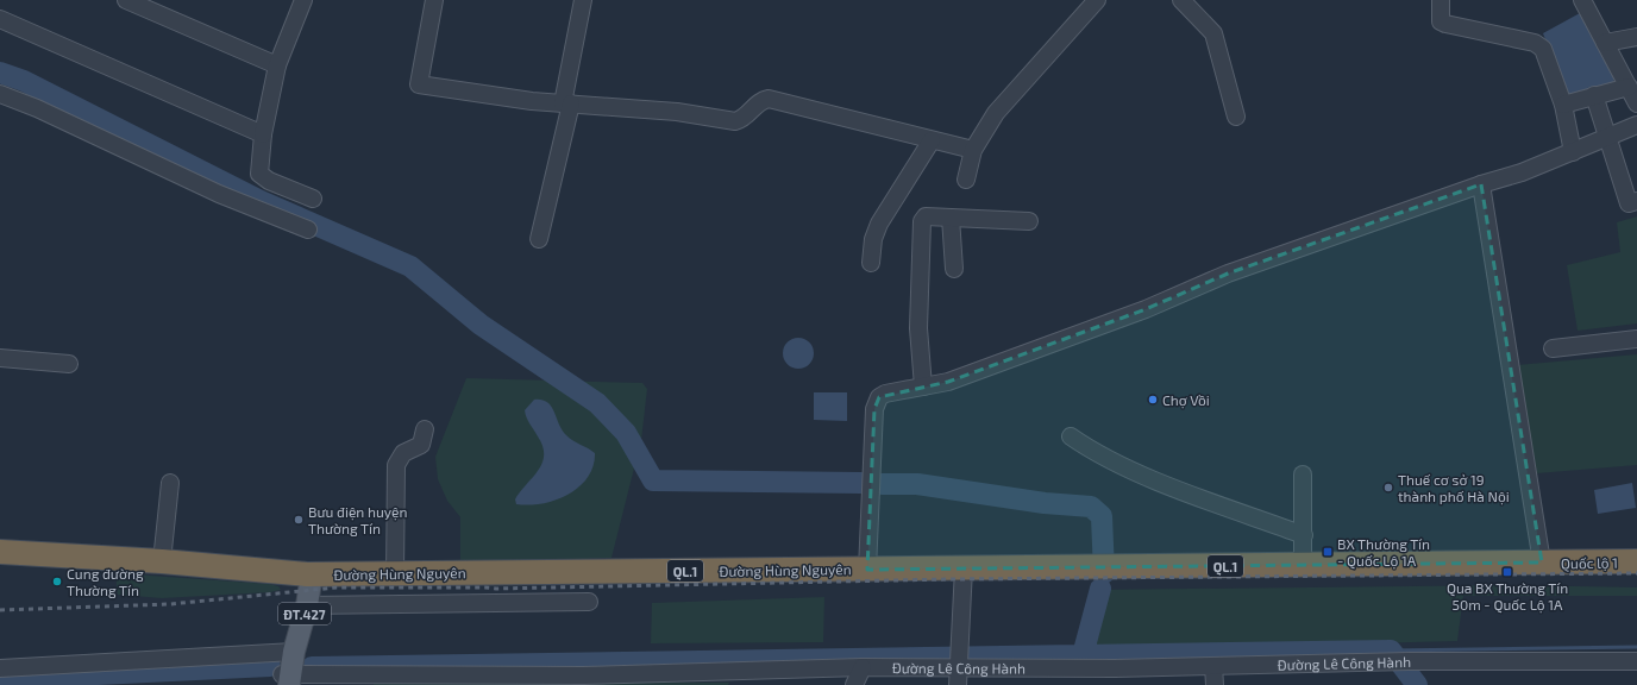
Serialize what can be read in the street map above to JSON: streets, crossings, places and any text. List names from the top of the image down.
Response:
{
  "streets": {
    "highway": ["Quốc lộ 1", "QL.1", "Đường Hùng Nguyên"],
    "main road": ["ĐT.427"],
    "street": ["Đường Lê Công Hành"]
  },
  "crossings": [
    ["Quốc lộ 1", "Đường Hùng Nguyên"],
    ["Đường Hùng Nguyên", "ĐT.427"],
    ["ĐT.427", "Đường Lê Công Hành"]
  ],
  "places": {
    "other": [
      "Chợ Vồi",
      "Thuế cơ sở 19 thành phố Hà Nội",
      "Bưu điện huyện Thường Tín",
      "Cung đường Thường Tín"
    ],
    "transit": ["BX Thường Tín - Quốc Lộ 1A", "Qua BX Thường Tín 50m - Quốc Lộ 1A"]
  }
}
